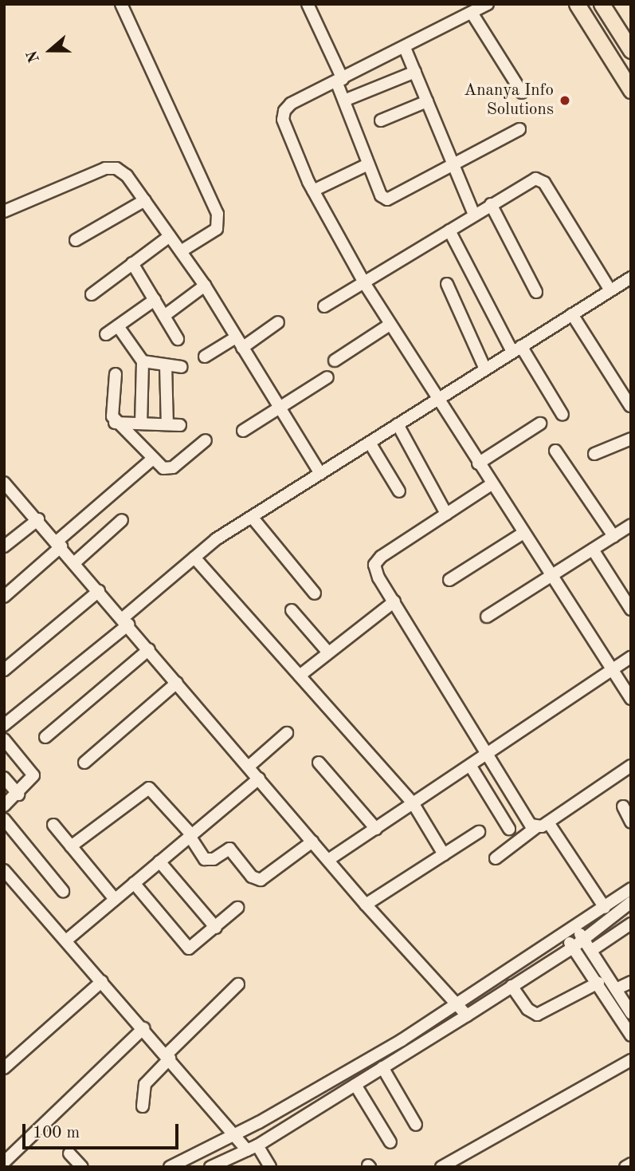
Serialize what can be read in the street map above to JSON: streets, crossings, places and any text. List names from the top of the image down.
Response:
{
  "places": ["Ananya Info Solutions"],
  "scale_bar": "100 m",
  "north": "left"
}
